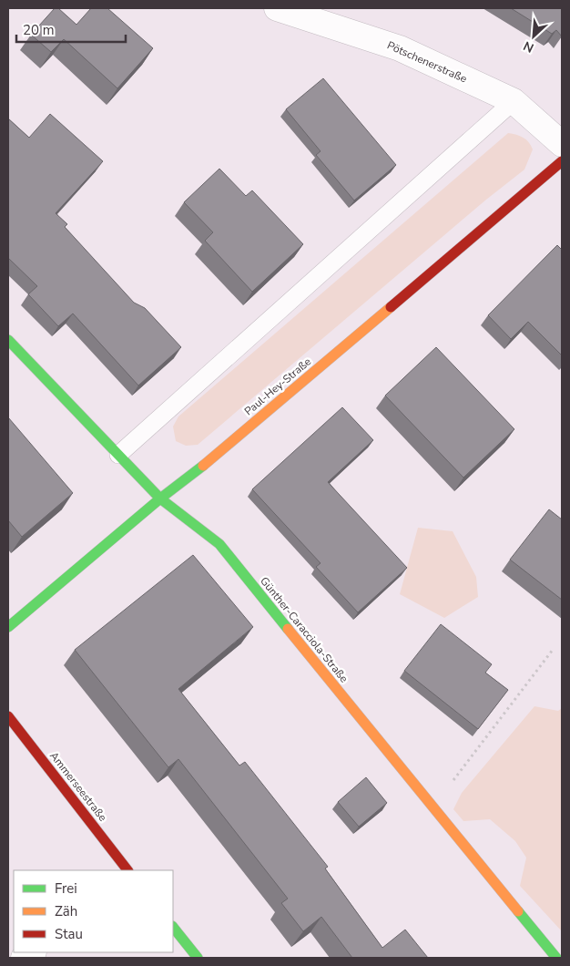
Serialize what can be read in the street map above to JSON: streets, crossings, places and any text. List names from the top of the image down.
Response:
{
  "streets": {
    "street": [
      "Pötschenerstraße",
      "Paul-Hey-Straße",
      "Günther-Caracciola-Straße",
      "Ammerseestraße"
    ]
  },
  "crossings": [
    ["Paul-Hey-Straße", "Günther-Caracciola-Straße"]
  ],
  "legend": ["Frei", "Zäh", "Stau"],
  "scale_bar": "20 m",
  "north": "bottom left"
}
